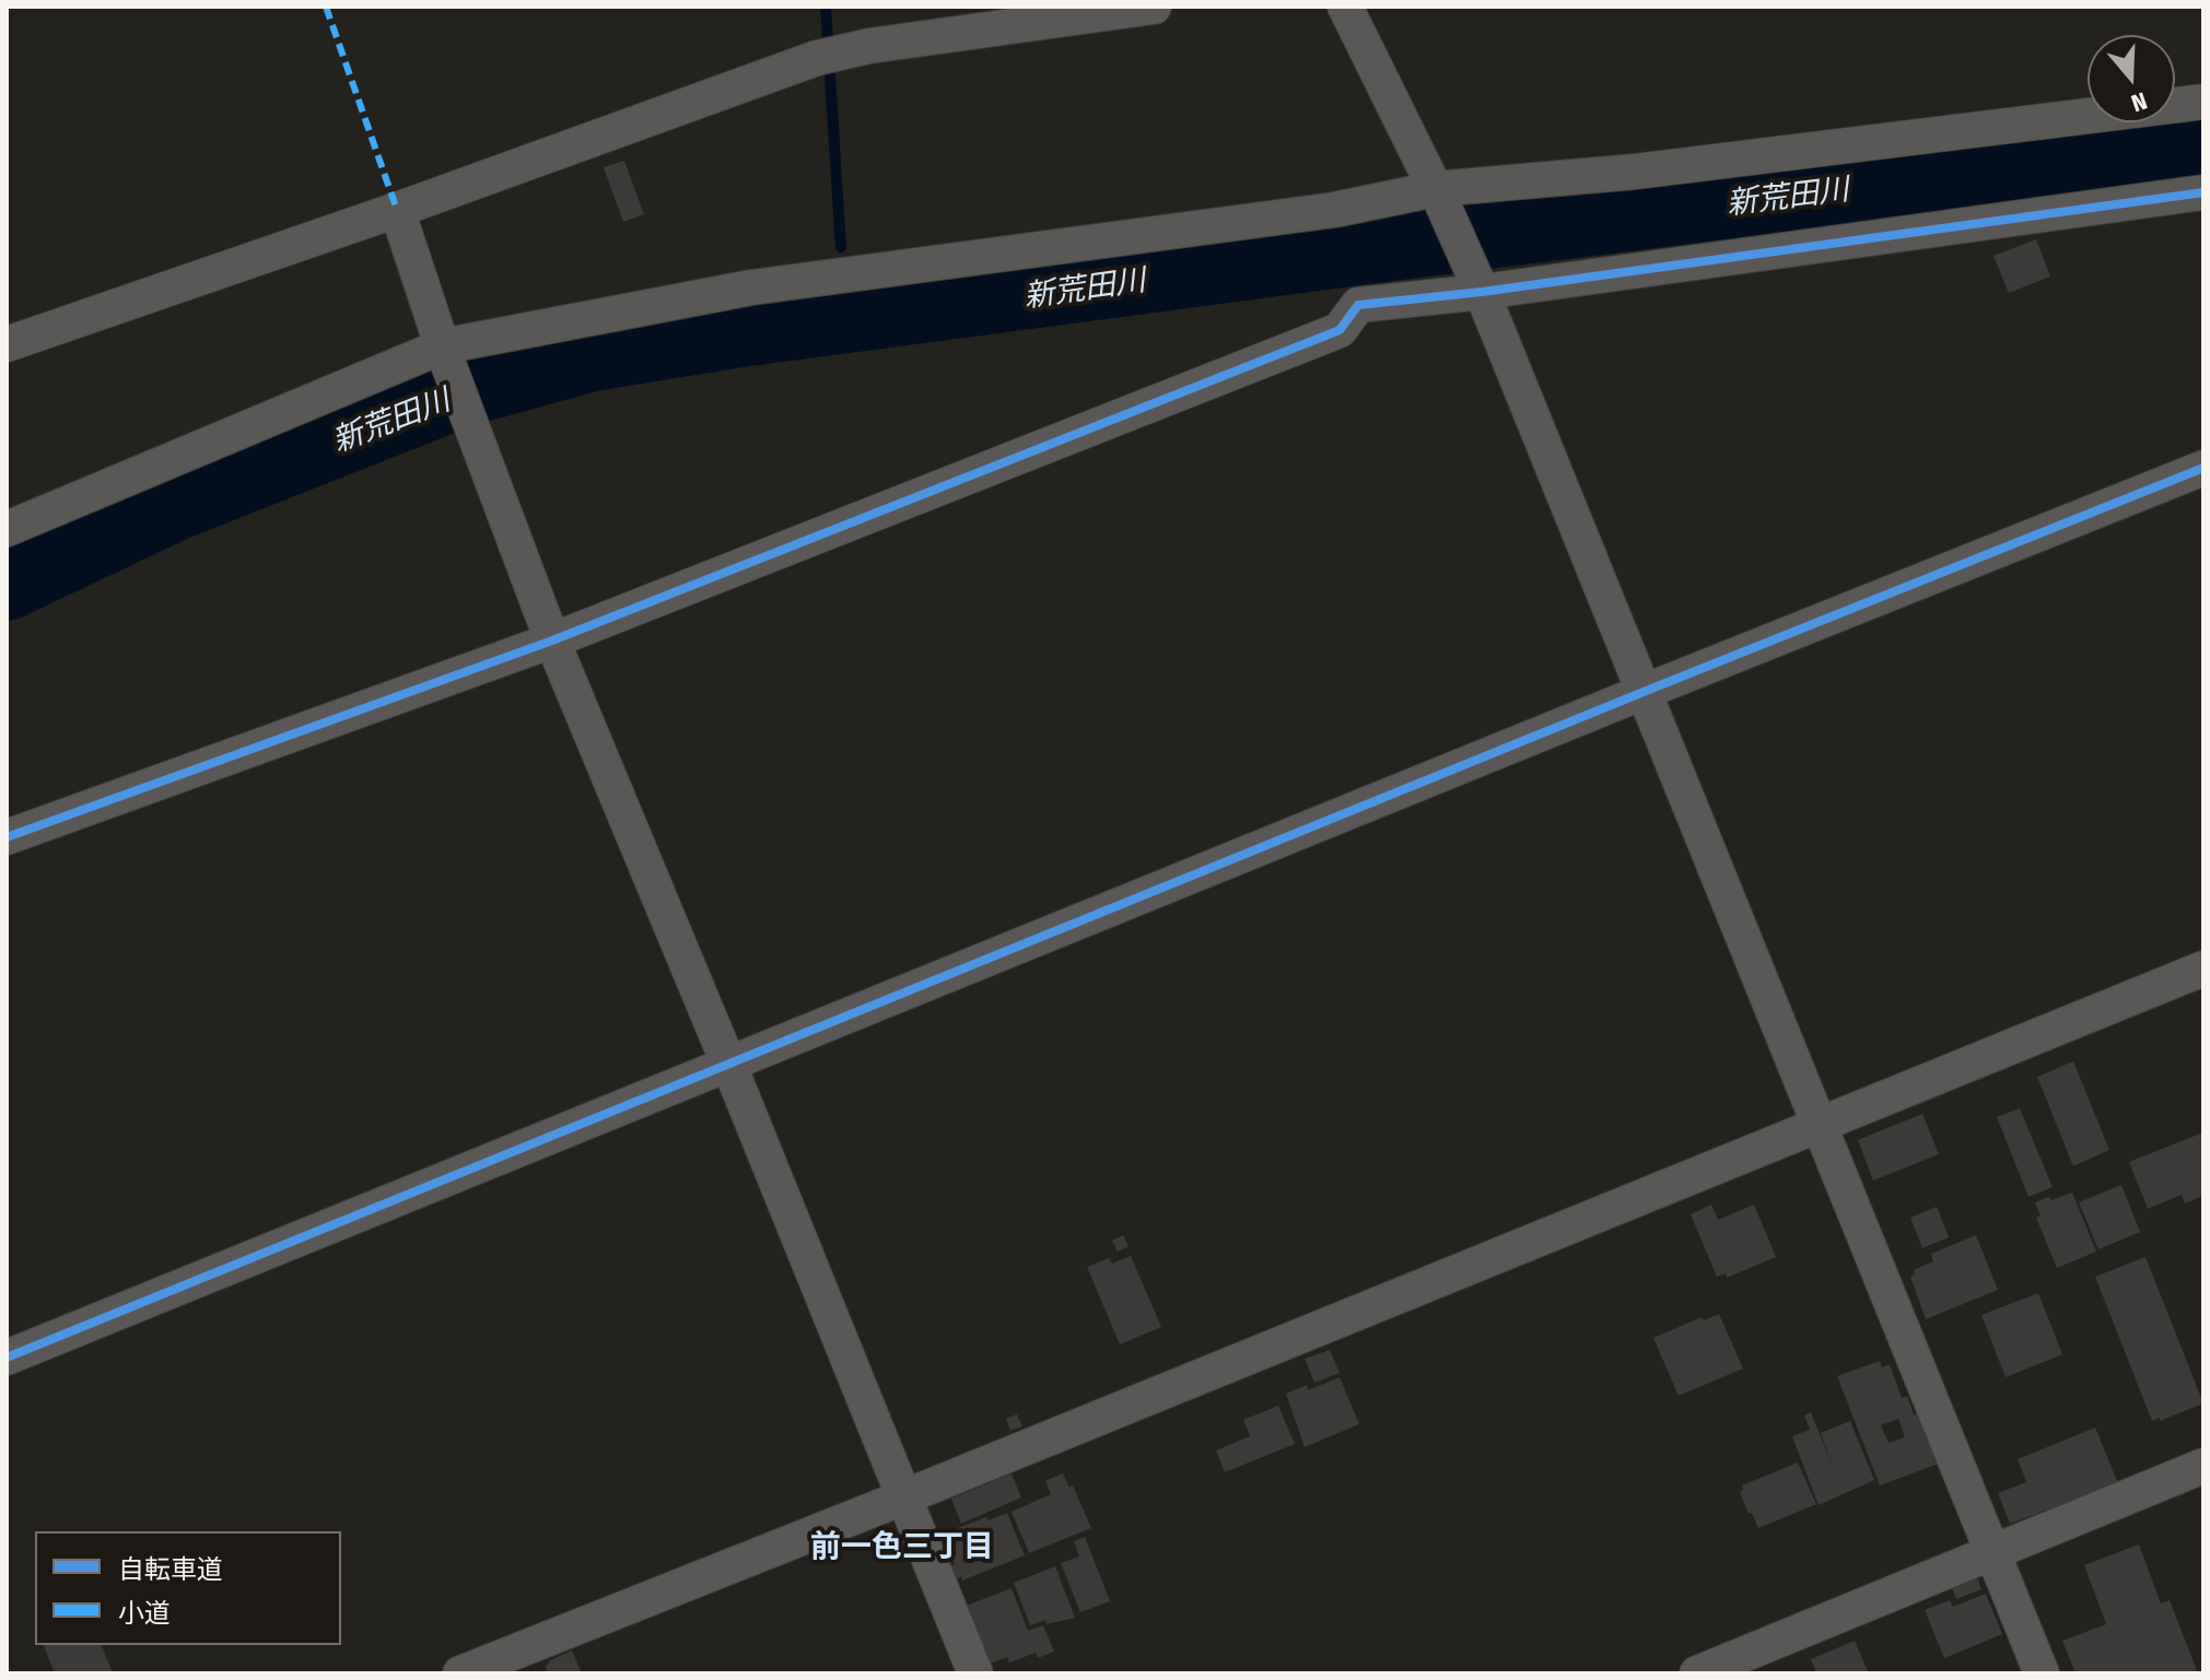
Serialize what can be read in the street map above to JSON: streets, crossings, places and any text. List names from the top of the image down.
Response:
{
  "districts": ["前一色三丁目"],
  "water": ["新荒田川"],
  "legend": ["自転車道", "小道"],
  "north": "bottom"
}
